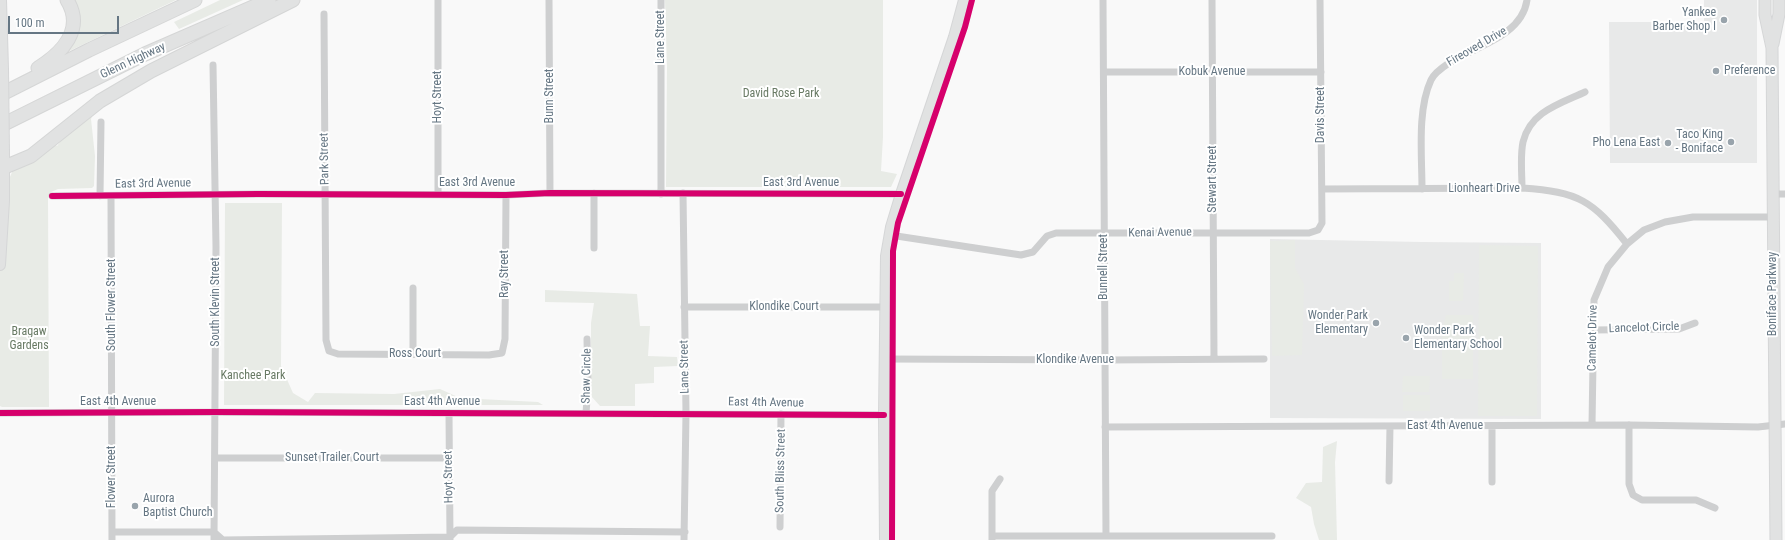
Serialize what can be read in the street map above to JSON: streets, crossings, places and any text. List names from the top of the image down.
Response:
{
  "streets": {
    "highway": ["Glenn Highway"],
    "main road": ["Boniface Parkway"],
    "street": [
      "Lane Street",
      "Fireoved Drive",
      "Kobuk Avenue",
      "Bunn Street",
      "Hoyt Street",
      "Davis Street",
      "Park Street",
      "Stewart Street",
      "East 3rd Avenue",
      "Lionheart Drive",
      "Kenai Avenue",
      "Bunnell Street",
      "Ray Street",
      "South Klevin Street",
      "South Flower Street",
      "Klondike Court",
      "Lancelot Circle",
      "Camelot Drive",
      "Ross Court",
      "Klondike Avenue",
      "Shaw Circle",
      "East 4th Avenue",
      "Sunset Trailer Court",
      "South Bliss Street",
      "Flower Street"
    ]
  },
  "crossings": [
    ["Lane Street", "East 3rd Avenue"],
    ["Lane Street", "Klondike Court"],
    ["Lane Street", "East 4th Avenue"],
    ["Fireoved Drive", "Lionheart Drive"],
    ["Kobuk Avenue", "Davis Street"],
    ["Kobuk Avenue", "Stewart Street"],
    ["Kobuk Avenue", "Bunnell Street"],
    ["Bunn Street", "East 3rd Avenue"],
    ["Hoyt Street", "East 3rd Avenue"],
    ["Hoyt Street", "East 4th Avenue"],
    ["Hoyt Street", "Sunset Trailer Court"],
    ["Davis Street", "Lionheart Drive"],
    ["Davis Street", "Kenai Avenue"],
    ["Park Street", "East 3rd Avenue"],
    ["Park Street", "Ross Court"],
    ["Stewart Street", "Kenai Avenue"],
    ["Stewart Street", "Klondike Avenue"],
    ["East 3rd Avenue", "Ray Street"],
    ["East 3rd Avenue", "South Klevin Street"],
    ["East 3rd Avenue", "South Flower Street"],
    ["Lionheart Drive", "Camelot Drive"],
    ["Kenai Avenue", "Bunnell Street"],
    ["Bunnell Street", "Klondike Avenue"],
    ["Bunnell Street", "East 4th Avenue"],
    ["Ray Street", "Ross Court"],
    ["Boniface Parkway", "Camelot Drive"],
    ["Boniface Parkway", "East 4th Avenue"],
    ["South Klevin Street", "East 4th Avenue"],
    ["South Klevin Street", "Sunset Trailer Court"],
    ["South Flower Street", "East 4th Avenue"],
    ["South Flower Street", "Flower Street"],
    ["Lancelot Circle", "Camelot Drive"],
    ["Camelot Drive", "East 4th Avenue"],
    ["Shaw Circle", "East 4th Avenue"],
    ["East 4th Avenue", "South Bliss Street"],
    ["East 4th Avenue", "Flower Street"]
  ],
  "parks": ["David Rose Park", "Bragaw Gardens", "Kanchee Park"],
  "places": [
    "Yankee Barber Shop I",
    "Preference",
    "Taco King - Boniface",
    "Pho Lena East",
    "Wonder Park Elementary",
    "Wonder Park Elementary School",
    "Aurora Baptist Church"
  ],
  "scale_bar": "100 m"
}
